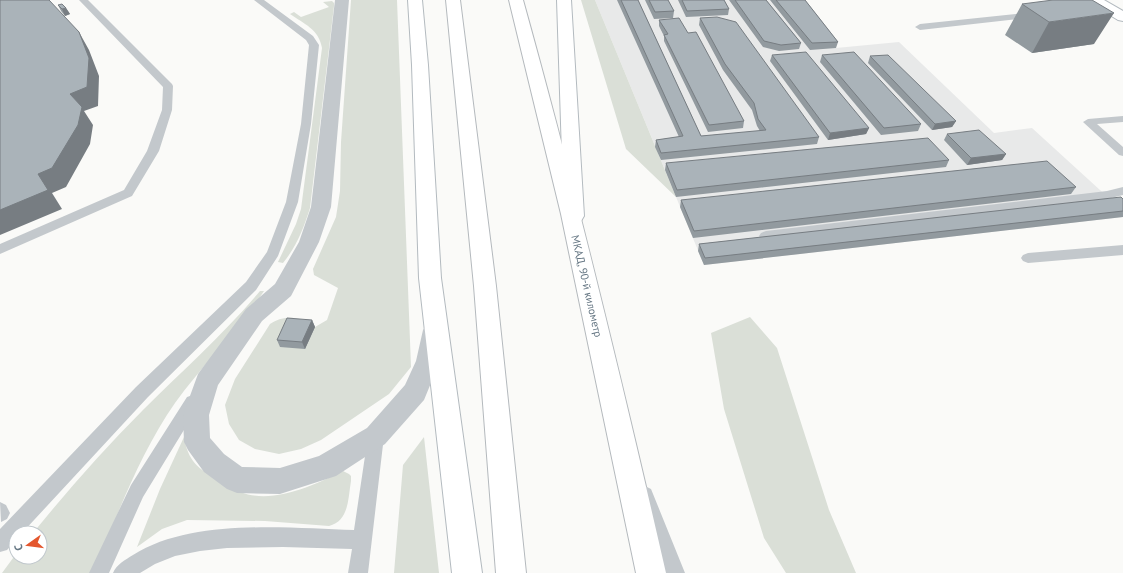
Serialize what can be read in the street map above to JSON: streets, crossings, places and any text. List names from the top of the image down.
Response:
{
  "streets": {
    "main road": ["МКАД, 90-й километр"]
  },
  "north": "left"
}
